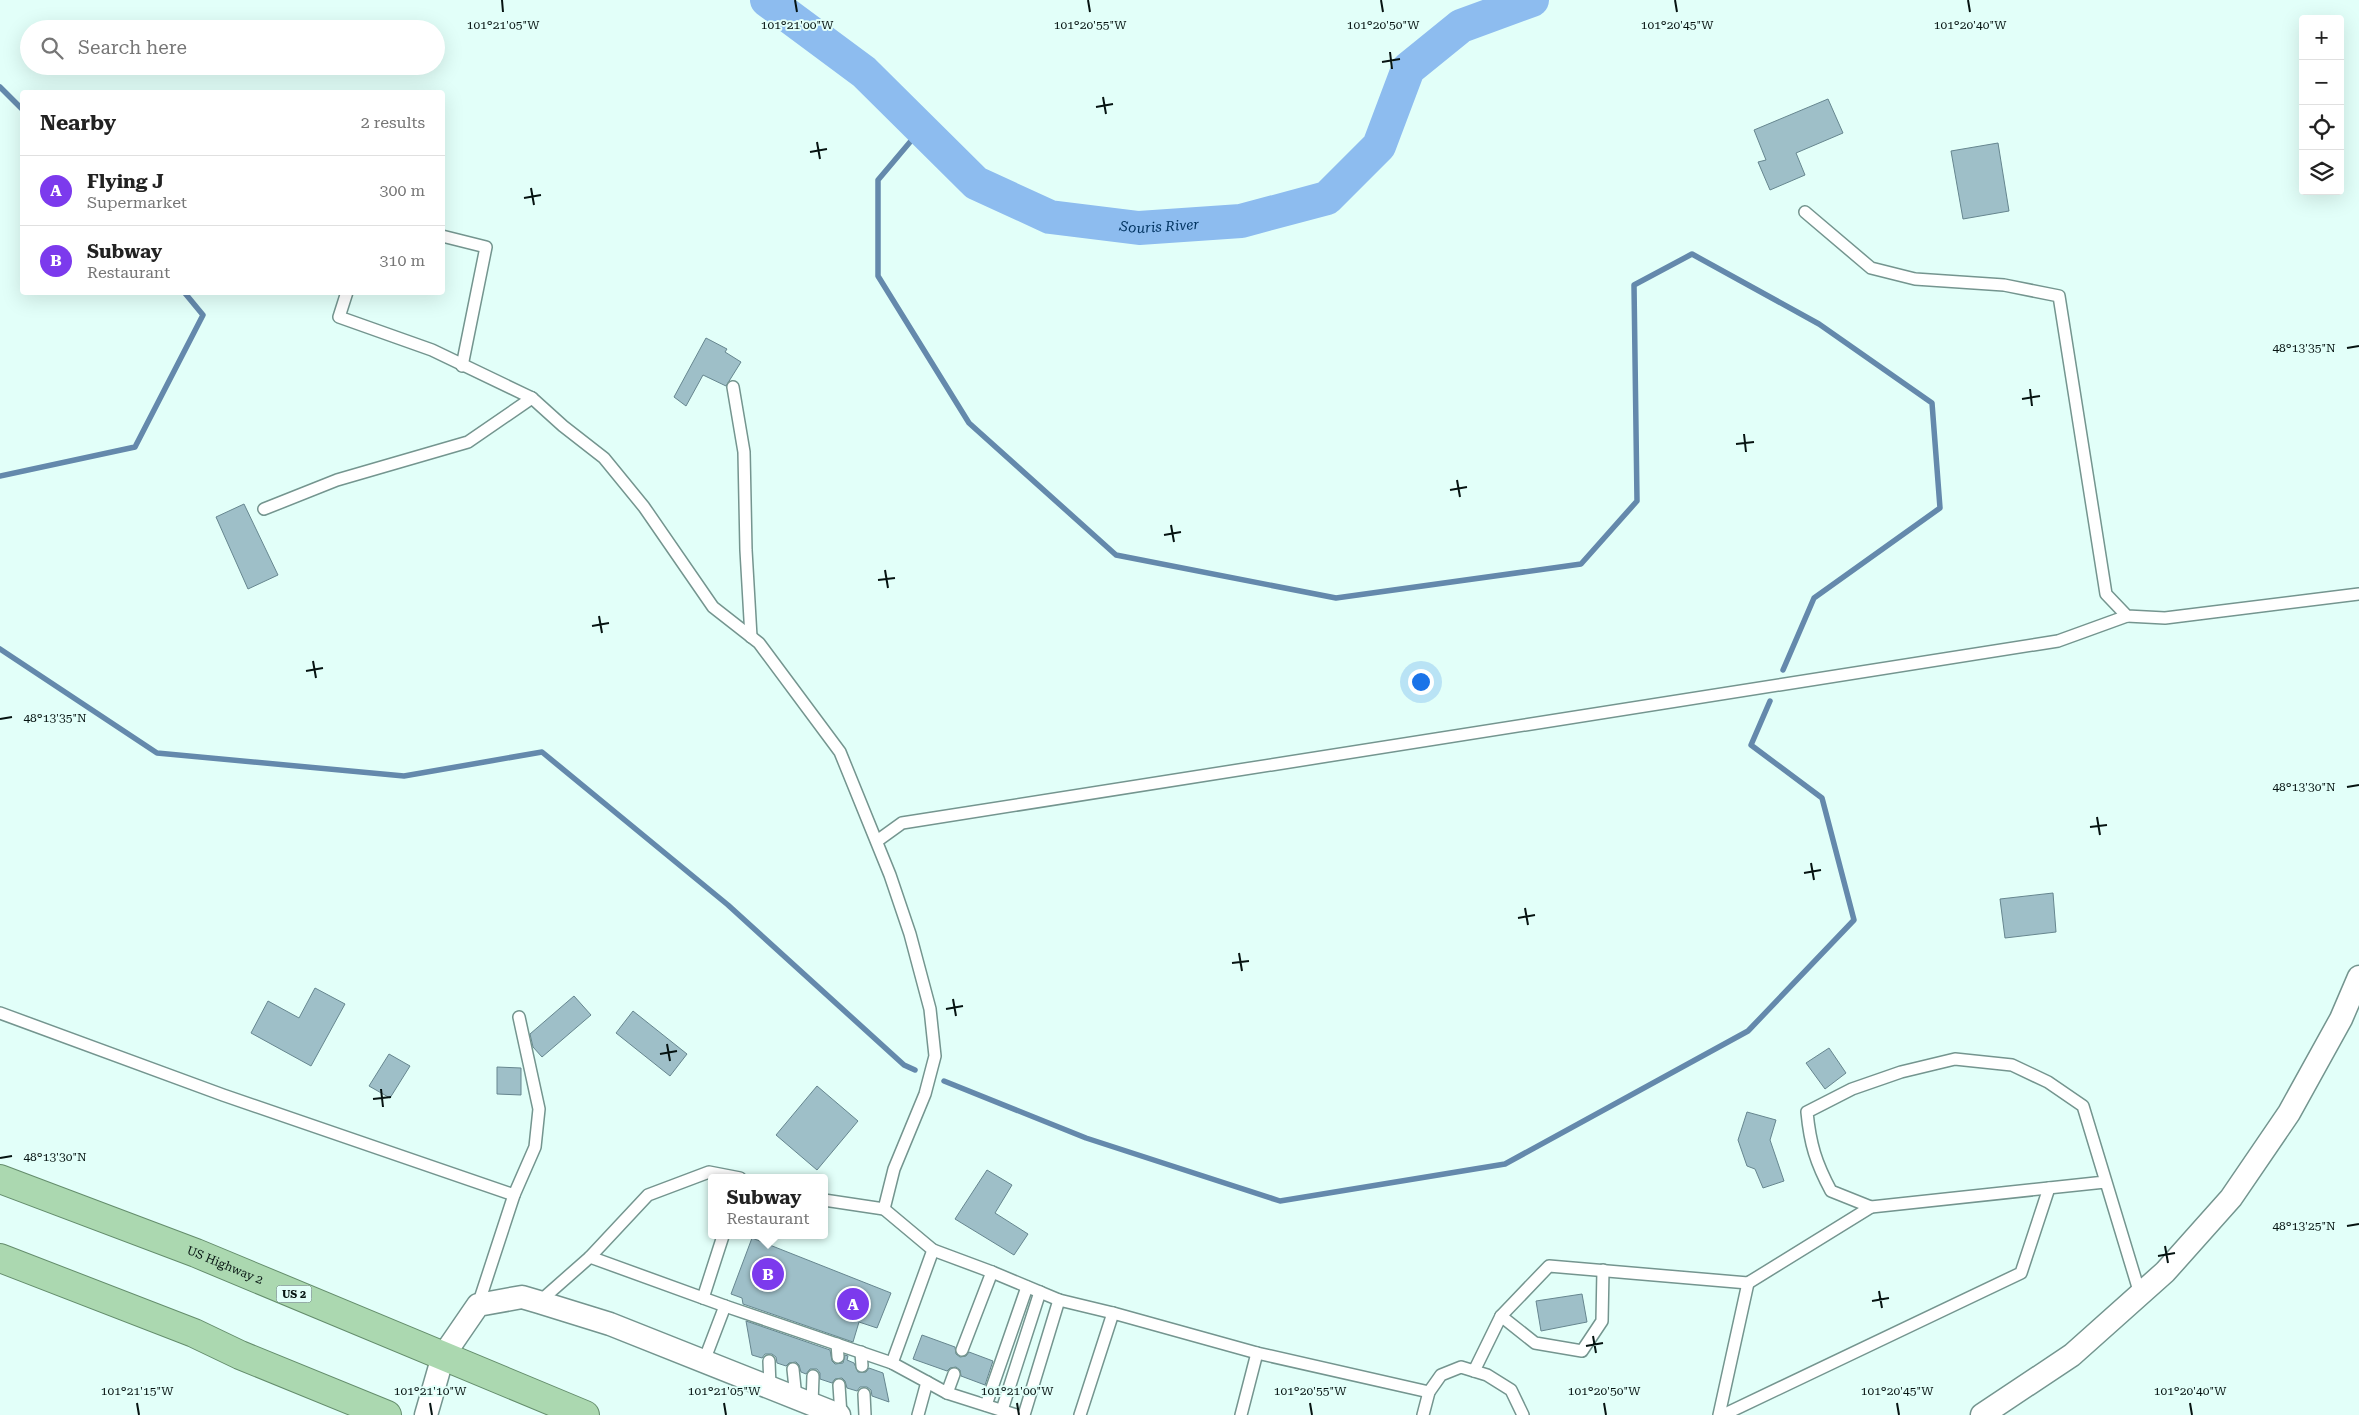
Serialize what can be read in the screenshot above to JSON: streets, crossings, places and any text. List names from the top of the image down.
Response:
{
  "streets": {
    "highway": ["US Highway 2", "US 2"]
  },
  "water": ["Souris River"],
  "page": {
    "map_buttons": ["+", "−"],
    "search": "Search here",
    "heading": ["Nearby", "2 results"],
    "list": [
      {
        "mark": "A",
        "name": "Flying J",
        "note": "Supermarket",
        "value": "300 m"
      },
      {
        "mark": "B",
        "name": "Subway",
        "note": "Restaurant",
        "value": "310 m"
      }
    ],
    "popup": ["Subway", "Restaurant"],
    "pins": ["B", "A"]
  },
  "coordinates": [
    "101°21'05\"W",
    "101°21'00\"W",
    "101°20'55\"W",
    "101°20'50\"W",
    "101°20'45\"W",
    "101°20'40\"W",
    "48°13'35\"N",
    "48°13'30\"N",
    "48°13'25\"N",
    "101°21'15\"W",
    "101°21'10\"W"
  ]
}
